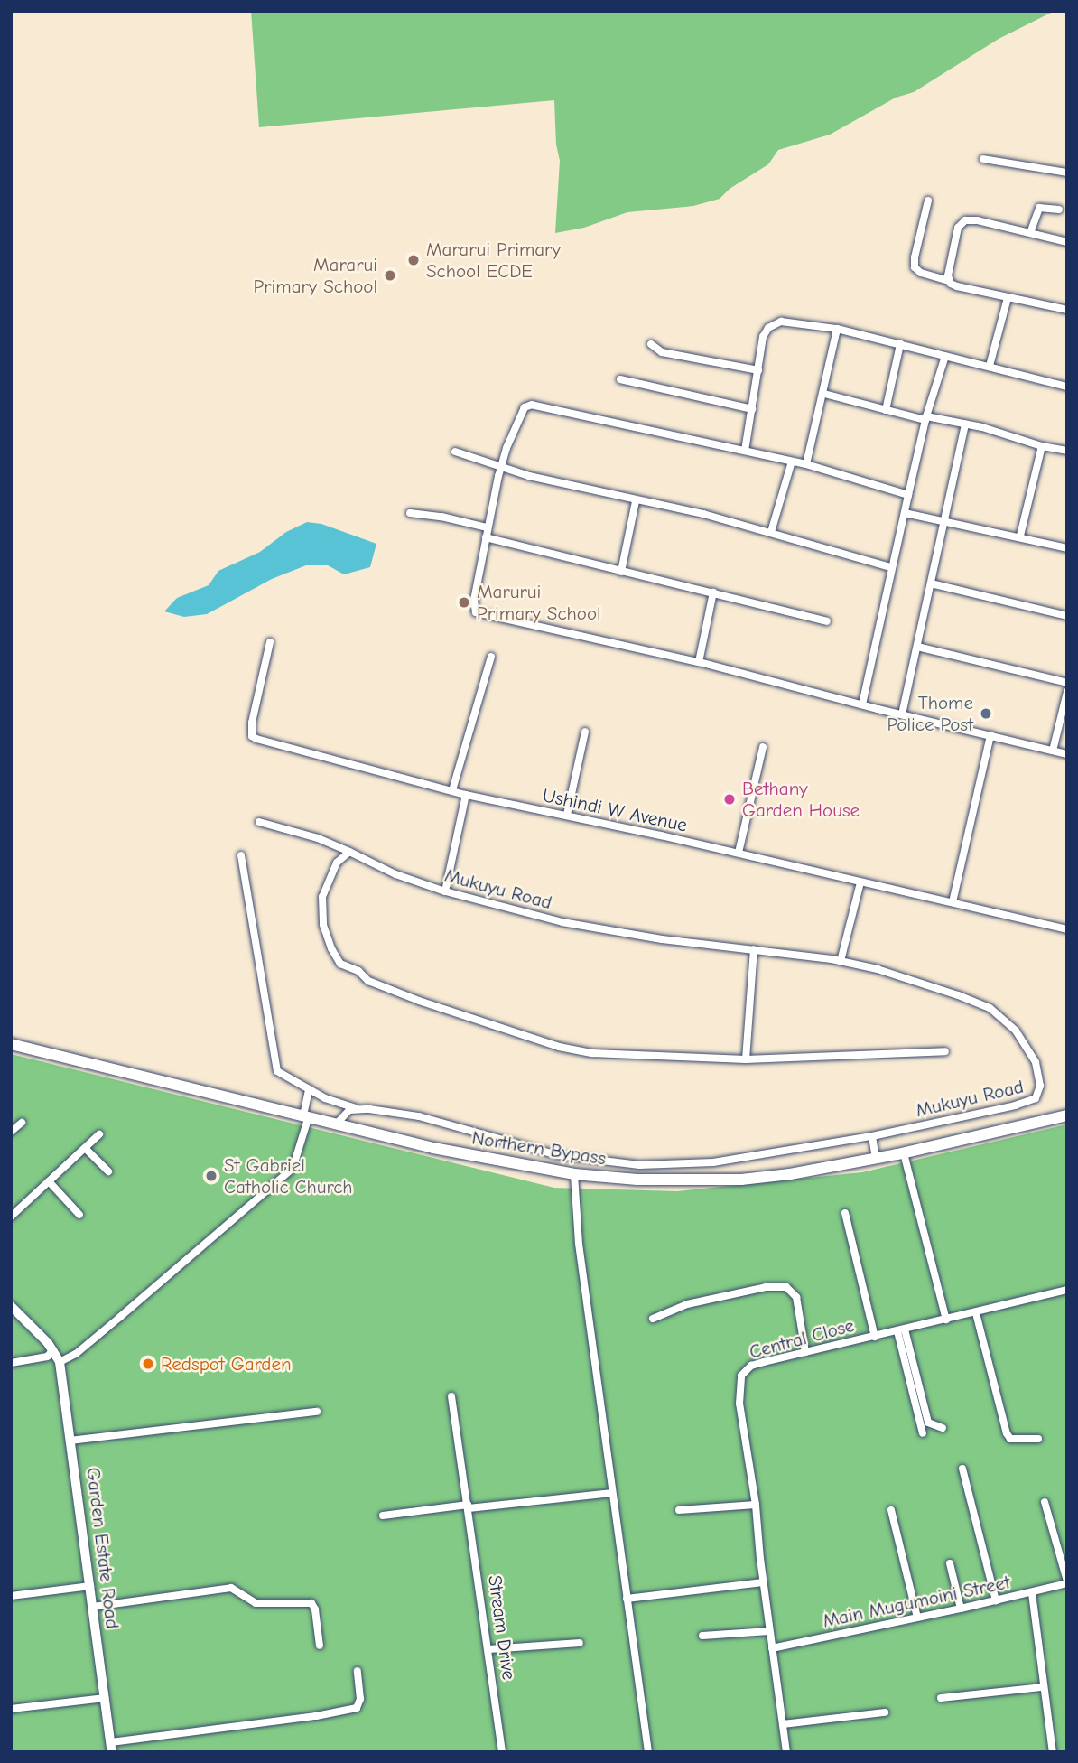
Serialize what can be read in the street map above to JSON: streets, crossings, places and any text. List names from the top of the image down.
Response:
{
  "streets": {
    "main road": ["Northern Bypass"],
    "street": [
      "Ushindi W Avenue",
      "Mukuyu Road",
      "Central Close",
      "Garden Estate Road",
      "Main Mugumoini Street",
      "Stream Drive"
    ]
  },
  "crossings": [
    ["Central Close", "Main Mugumoini Street"]
  ],
  "places": [
    "Mararui Primary School ECDE",
    "Mararui Primary School",
    "Marurui Primary School",
    "Thome Police Post",
    "Bethany Garden House",
    "St Gabriel Catholic Church",
    "Redspot Garden"
  ]
}
